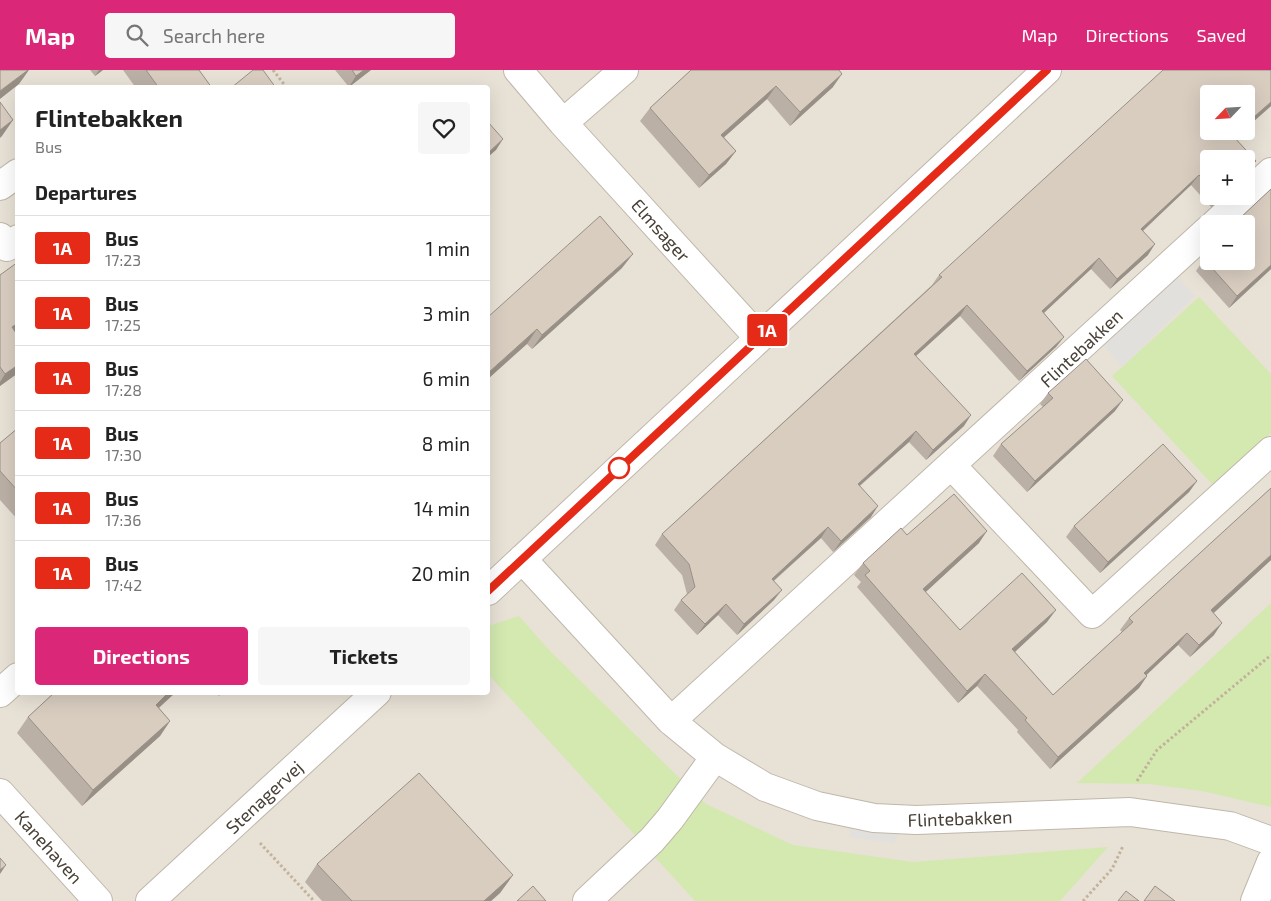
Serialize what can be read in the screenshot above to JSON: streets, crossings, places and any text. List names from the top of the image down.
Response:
{
  "streets": {
    "street": [
      "Elmsager",
      "Flintebakken",
      "Stenagervej",
      "Kanehaven"
    ]
  },
  "lines": ["bus line 1A"],
  "north": "bottom left",
  "page": {
    "header": "Map",
    "search": "Search here",
    "nav": ["Map", "Directions", "Saved"],
    "on_map": "1A",
    "map_buttons": ["+", "−"],
    "heading": [
      ["Flintebakken", "Bus"],
      "Departures"
    ],
    "list": [
      {
        "mark": "1A",
        "name": "Bus",
        "note": "17:23",
        "value": "1 min"
      },
      {
        "mark": "1A",
        "name": "Bus",
        "note": "17:25",
        "value": "3 min"
      },
      {
        "mark": "1A",
        "name": "Bus",
        "note": "17:28",
        "value": "6 min"
      },
      {
        "mark": "1A",
        "name": "Bus",
        "note": "17:30",
        "value": "8 min"
      },
      {
        "mark": "1A",
        "name": "Bus",
        "note": "17:36",
        "value": "14 min"
      },
      {
        "mark": "1A",
        "name": "Bus",
        "note": "17:42",
        "value": "20 min"
      }
    ],
    "buttons": ["Directions", "Tickets"]
  }
}
